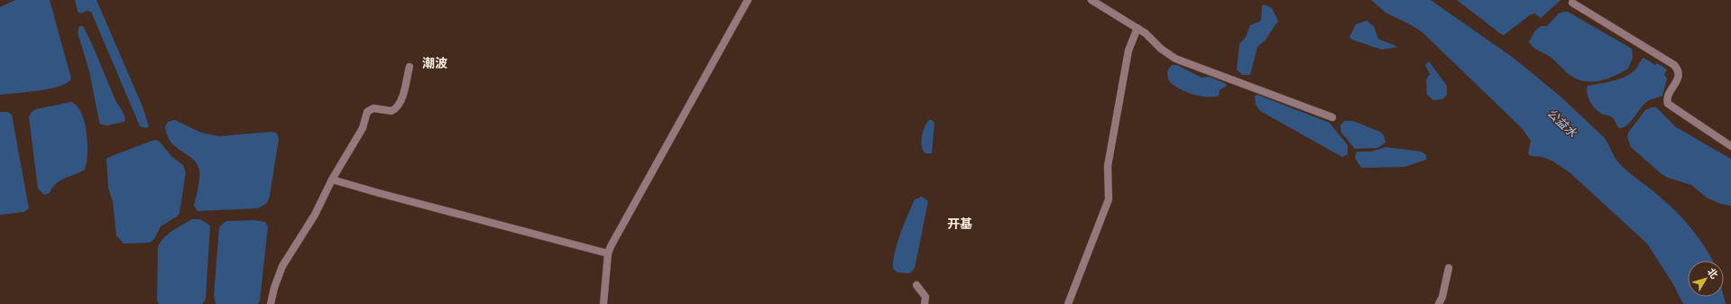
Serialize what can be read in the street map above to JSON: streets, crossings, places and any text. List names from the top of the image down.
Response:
{
  "districts": ["潮波", "开基"],
  "water": ["公益水"],
  "north": "top right"
}
